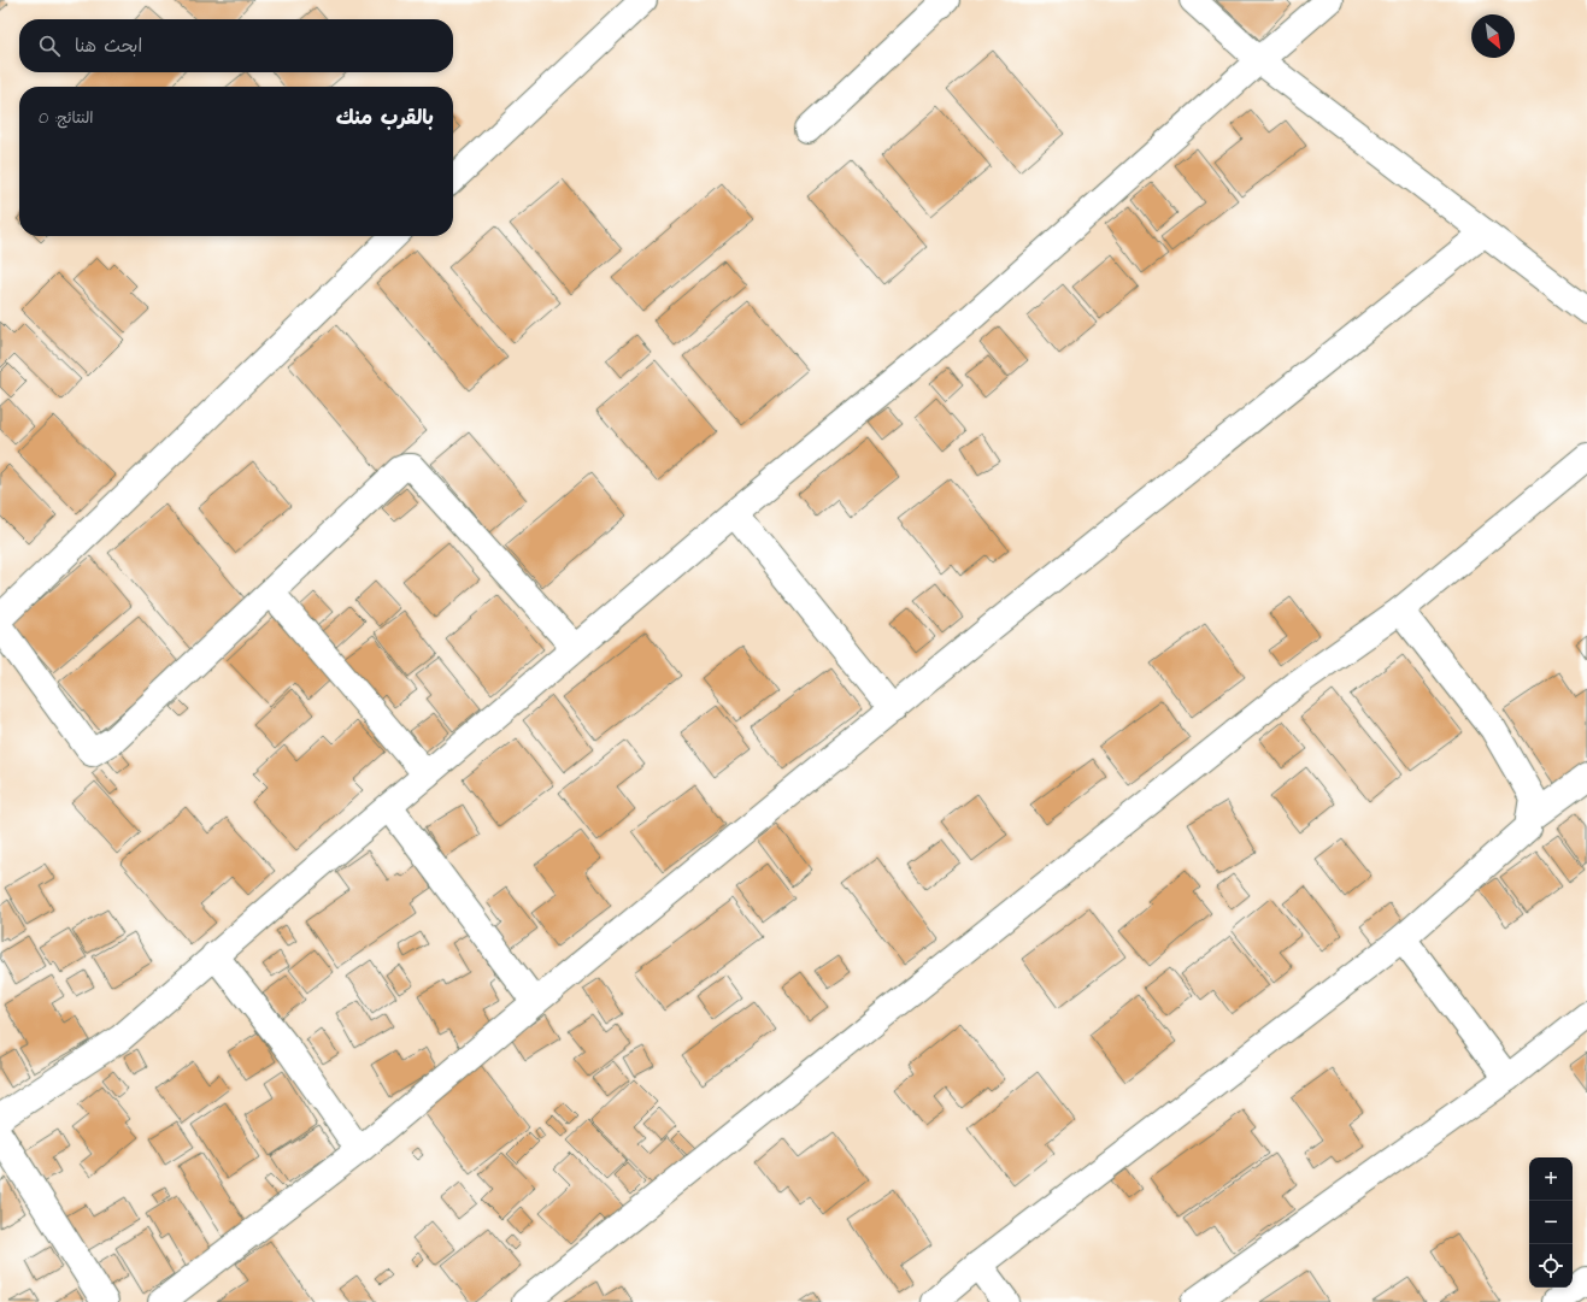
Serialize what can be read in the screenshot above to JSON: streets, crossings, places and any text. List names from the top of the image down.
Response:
{
  "north": "bottom right",
  "page": {
    "search": "ابحث هنا",
    "heading": ["بالقرب منك", "النتائج: 0"],
    "map_buttons": ["+", "−"]
  }
}
